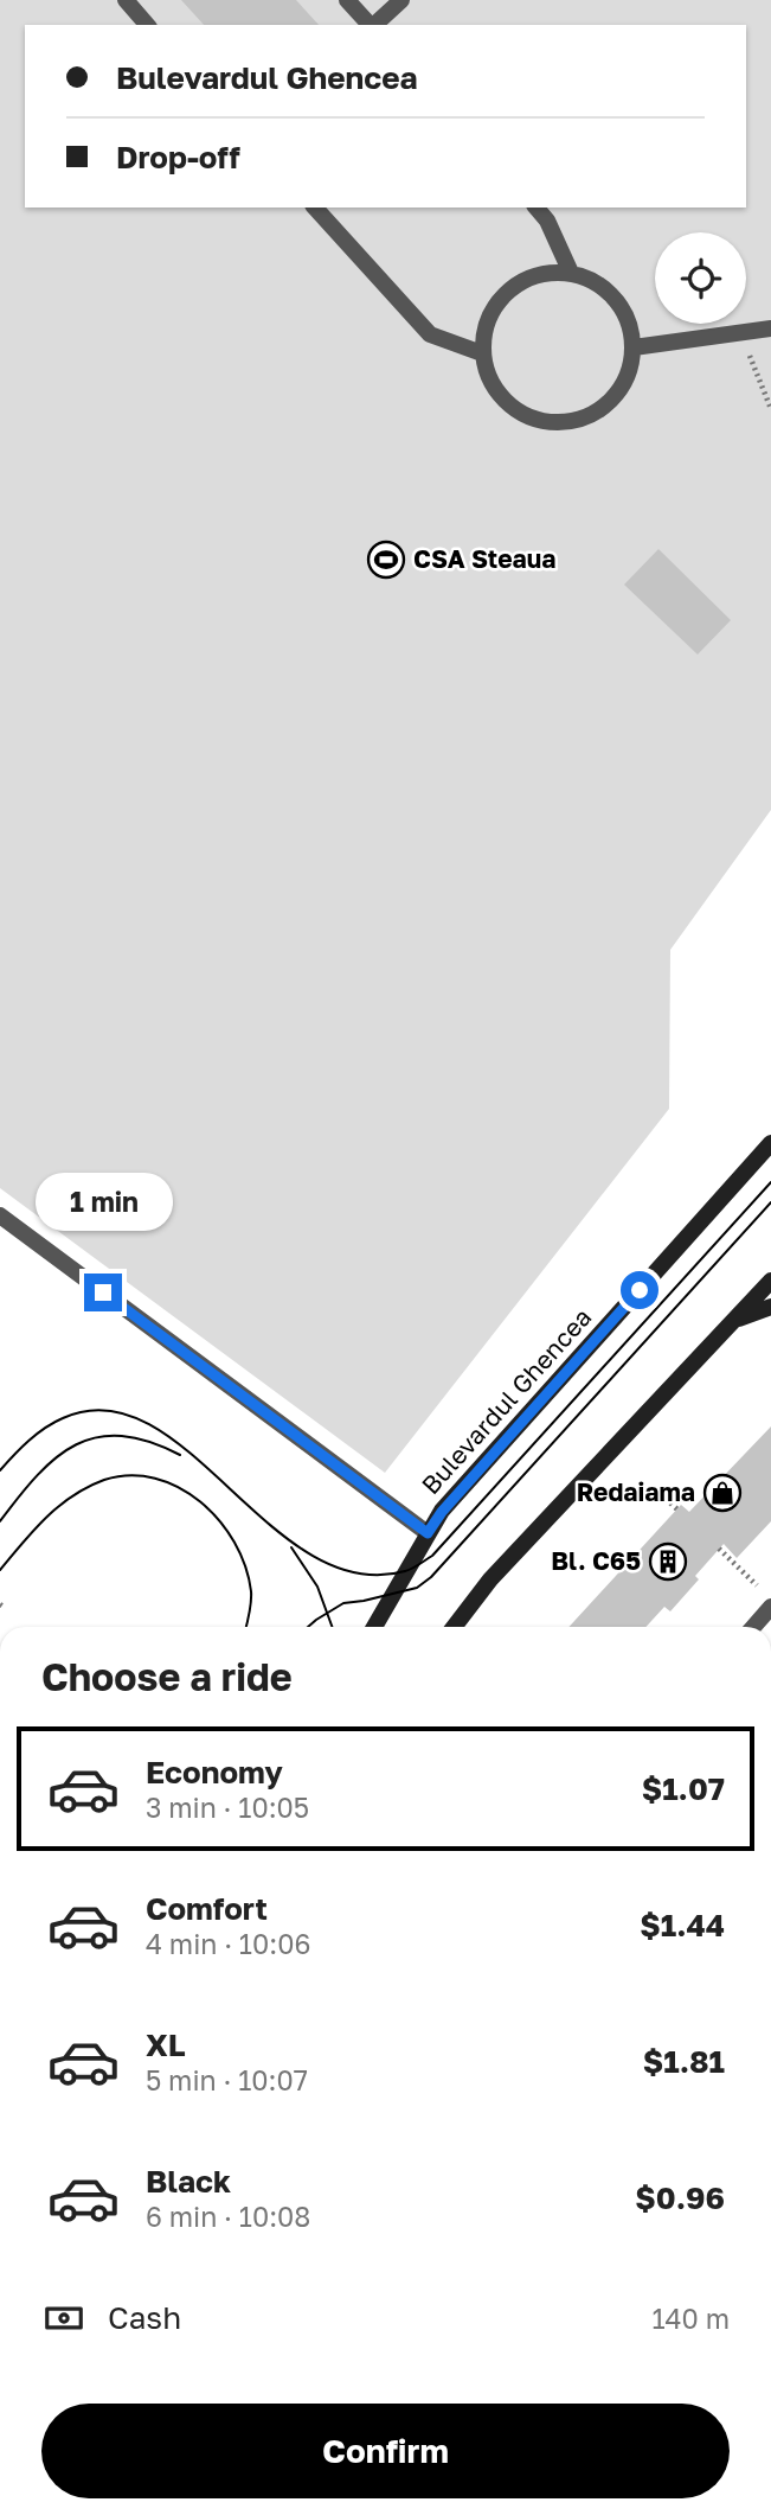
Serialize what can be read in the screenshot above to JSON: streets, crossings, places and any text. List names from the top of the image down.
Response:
{
  "streets": {
    "main road": ["Bulevardul Ghencea"]
  },
  "places": {
    "sports": ["CSA Steaua"],
    "shop": ["Redaiama"],
    "building": ["Bl. C65"]
  },
  "page": {
    "banner": ["Bulevardul Ghencea", "Drop-off"],
    "bubble": "1 min",
    "heading": "Choose a ride",
    "list": [
      {
        "name": "Economy",
        "note": "3 min · 10:05",
        "value": "$1.07"
      },
      {
        "name": "Comfort",
        "note": "4 min · 10:06",
        "value": "$1.44"
      },
      {
        "name": "XL",
        "note": "5 min · 10:07",
        "value": "$1.81"
      },
      {
        "name": "Black",
        "note": "6 min · 10:08",
        "value": "$0.96"
      }
    ],
    "pay": ["Cash", "140 m"],
    "buttons": "Confirm"
  }
}
